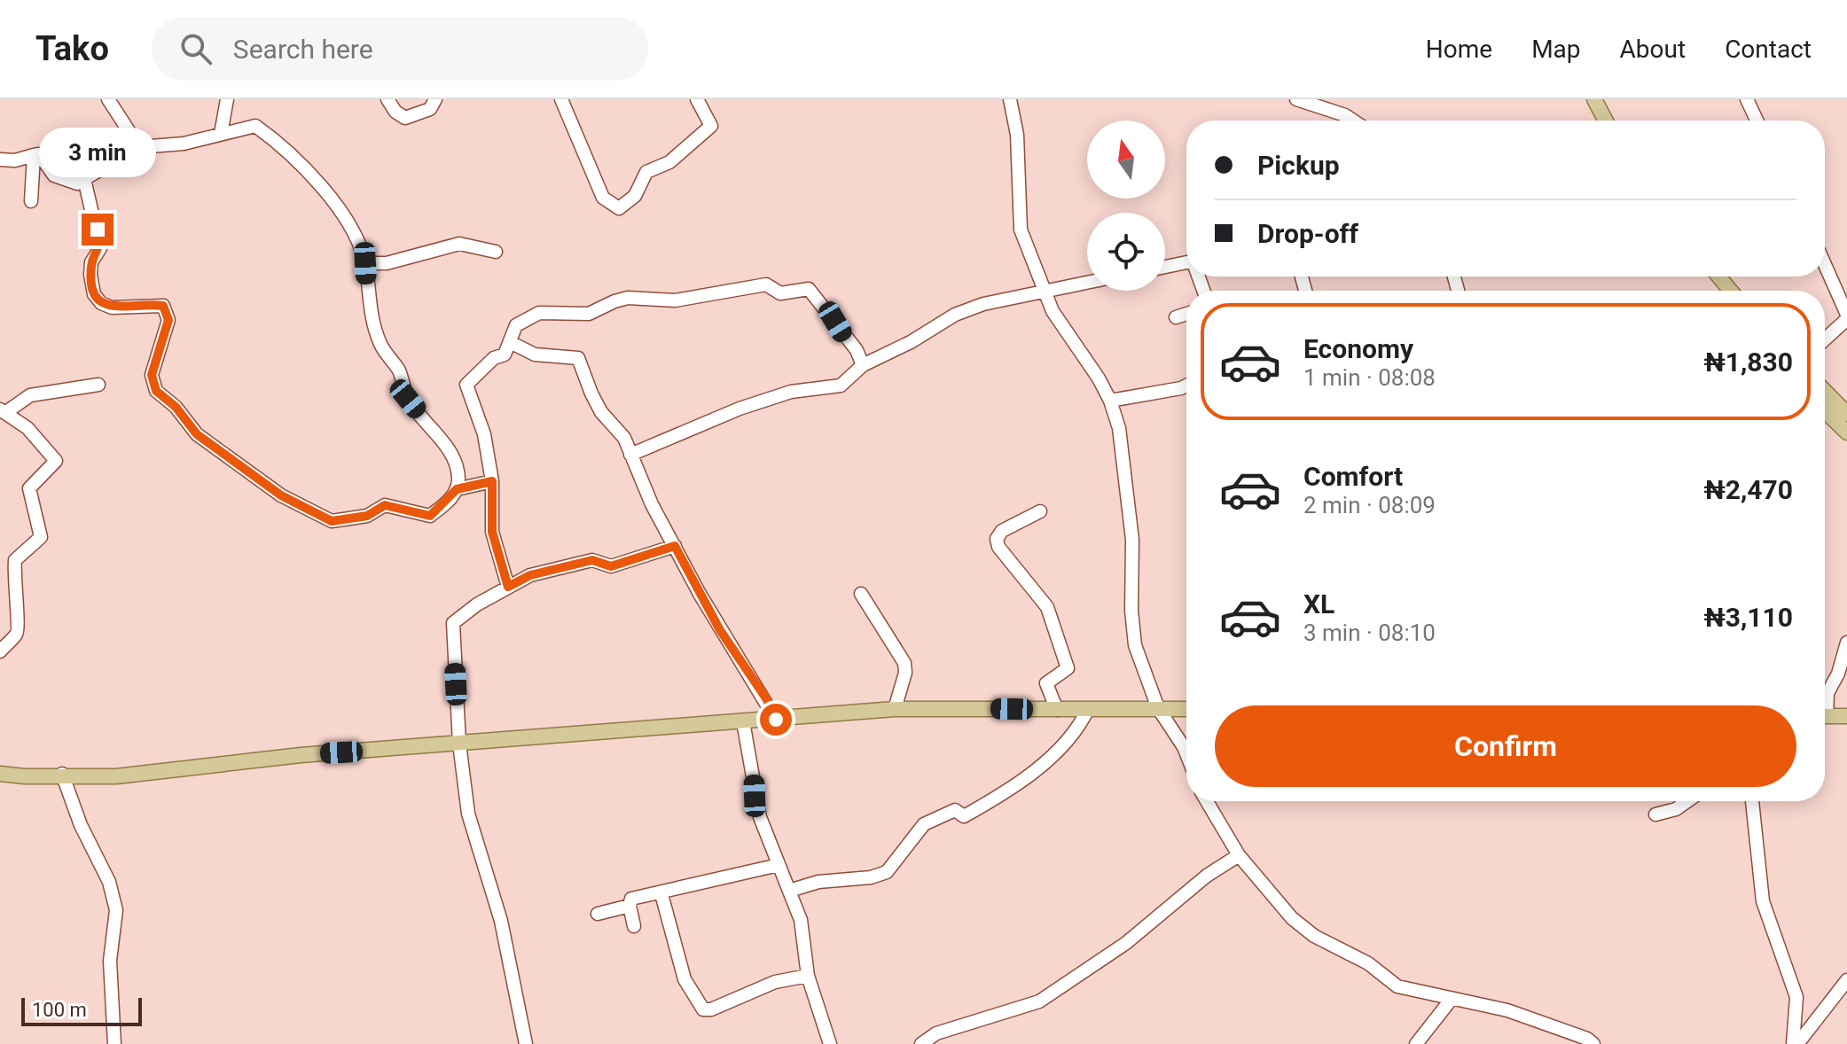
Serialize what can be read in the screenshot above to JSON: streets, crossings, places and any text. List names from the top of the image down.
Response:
{
  "scale_bar": "100 m",
  "north": "top",
  "page": {
    "header": "Tako",
    "search": "Search here",
    "nav": [
      "Home",
      "Map",
      "About",
      "Contact"
    ],
    "banner": ["Pickup", "Drop-off"],
    "bubble": "3 min",
    "list": [
      {
        "name": "Economy",
        "note": "1 min · 08:08",
        "value": "₦1,830"
      },
      {
        "name": "Comfort",
        "note": "2 min · 08:09",
        "value": "₦2,470"
      },
      {
        "name": "XL",
        "note": "3 min · 08:10",
        "value": "₦3,110"
      }
    ],
    "buttons": "Confirm",
    "scale": "100 m"
  }
}
